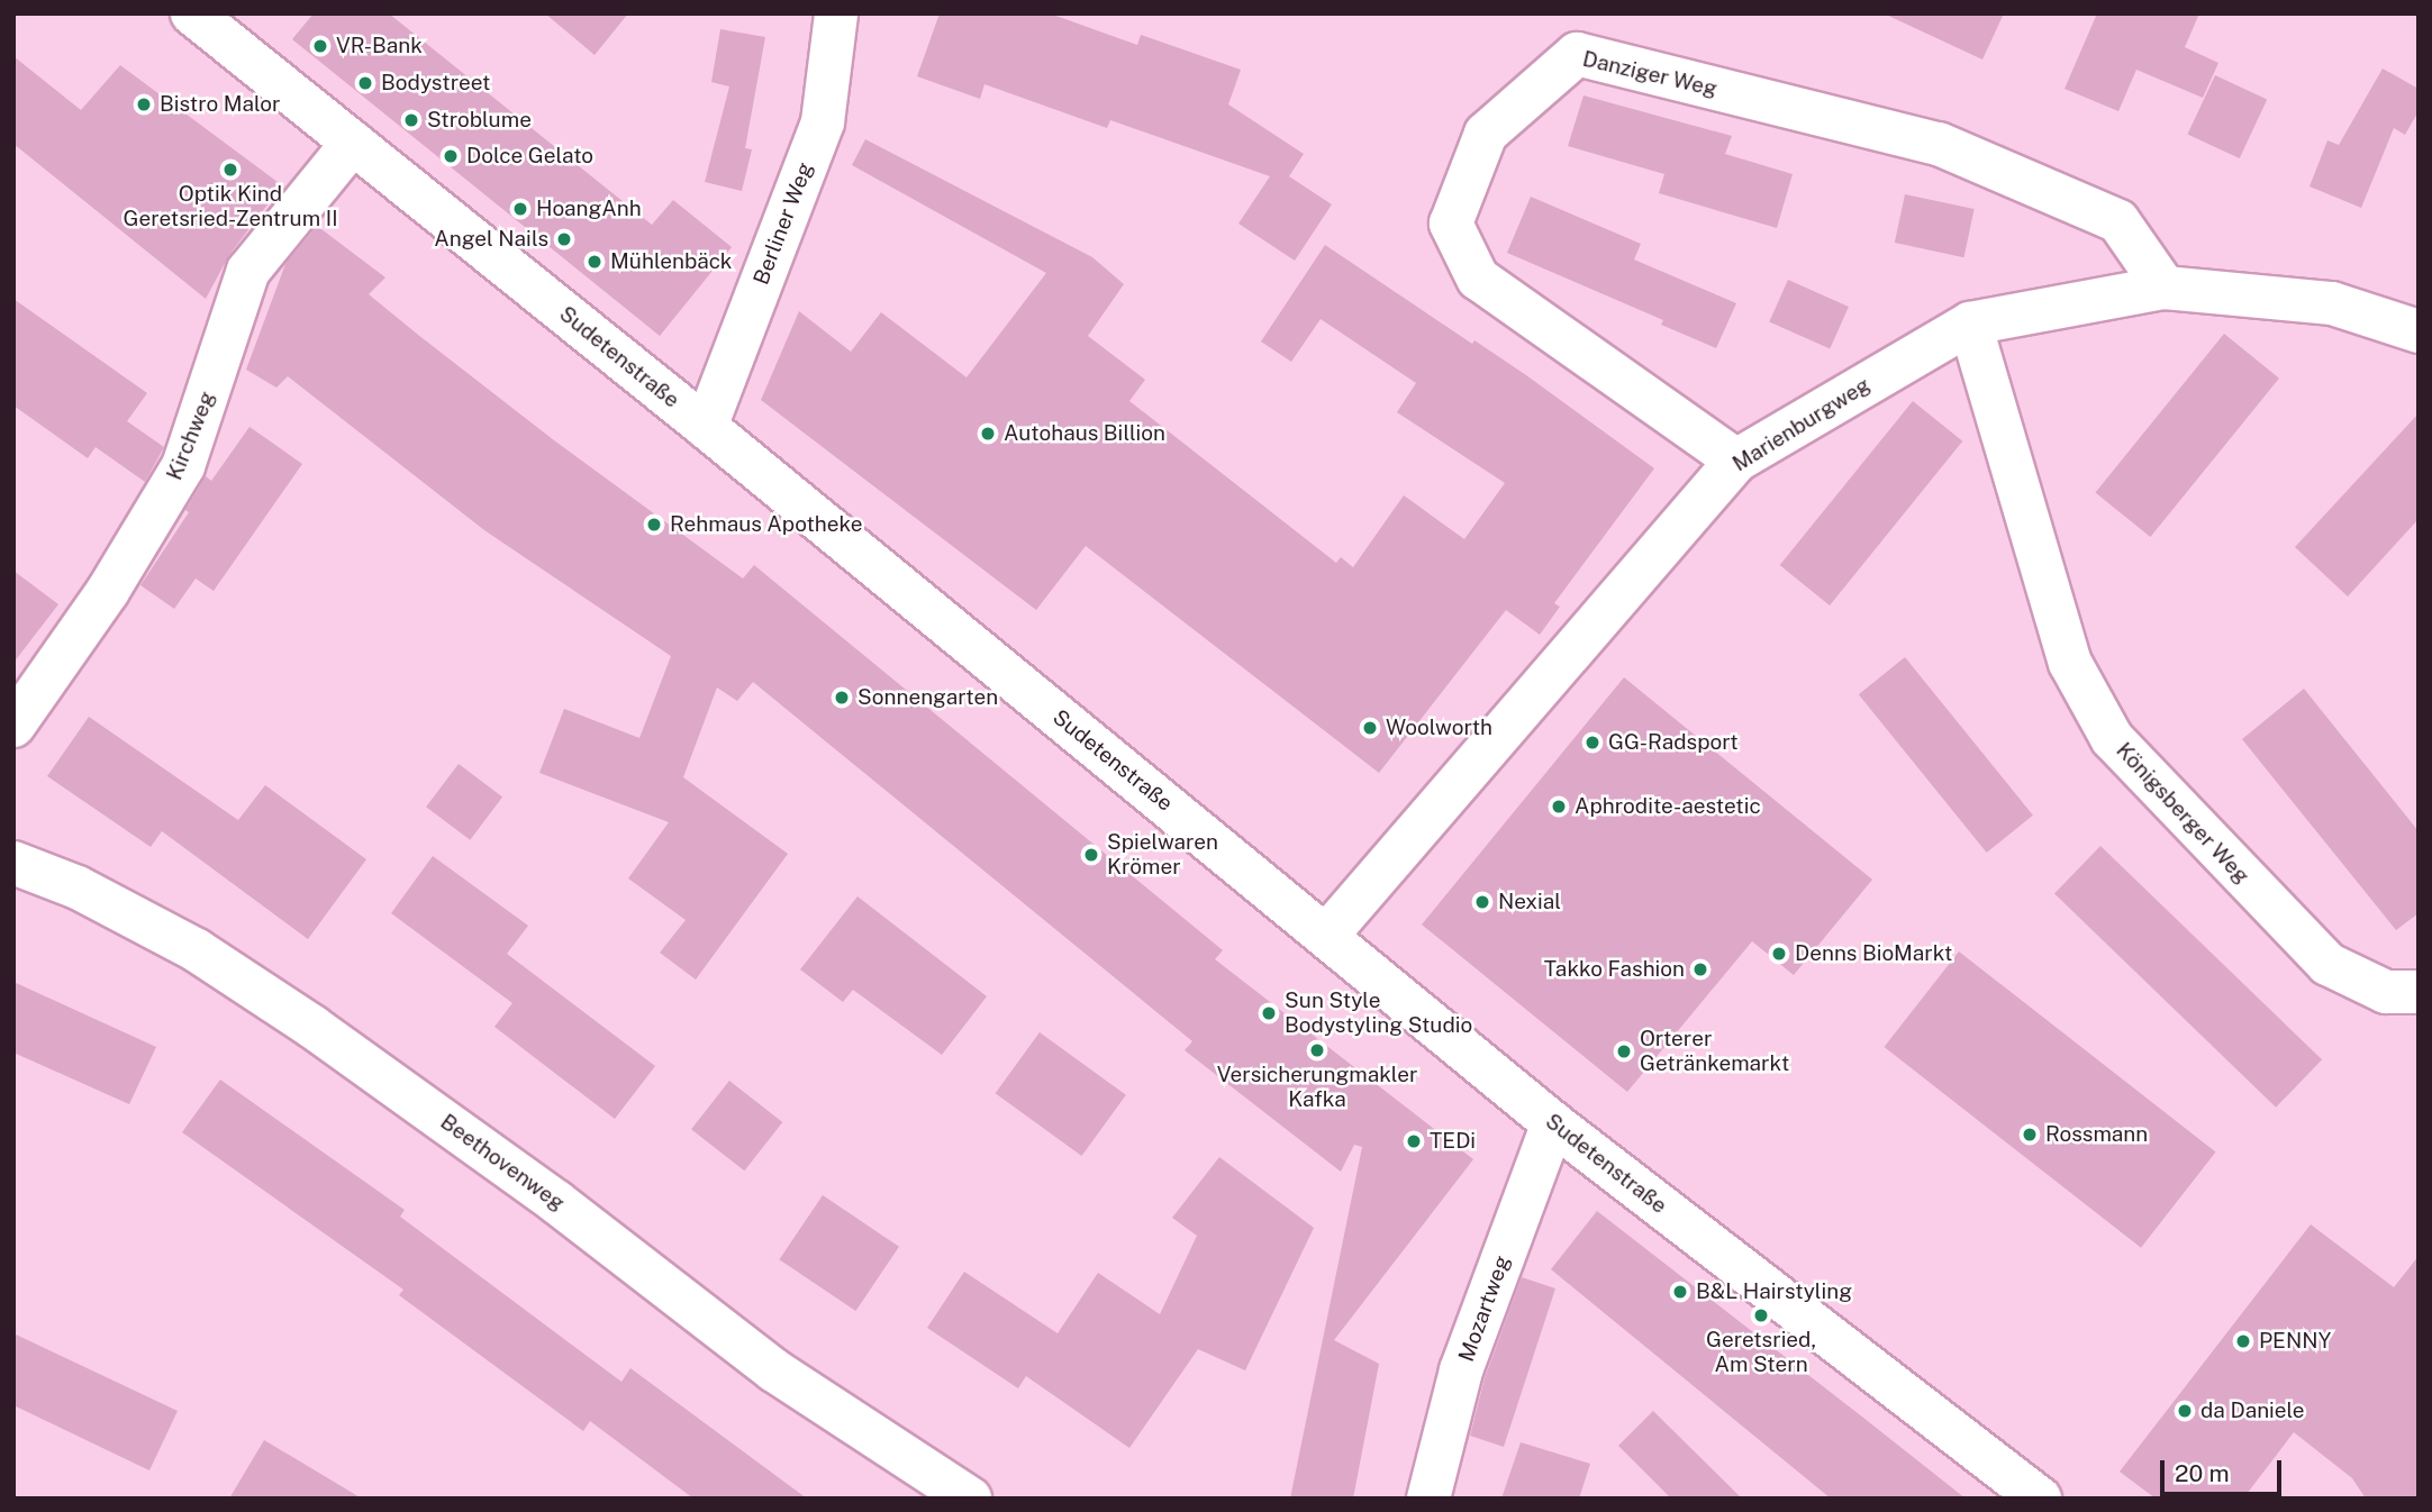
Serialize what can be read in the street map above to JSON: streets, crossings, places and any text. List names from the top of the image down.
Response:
{
  "streets": {
    "street": [
      "Danziger Weg",
      "Berliner Weg",
      "Sudetenstraße",
      "Marienburgweg",
      "Kirchweg",
      "Königsberger Weg",
      "Beethovenweg",
      "Mozartweg"
    ]
  },
  "crossings": [
    ["Danziger Weg", "Marienburgweg"],
    ["Berliner Weg", "Sudetenstraße"],
    ["Sudetenstraße", "Marienburgweg"],
    ["Sudetenstraße", "Kirchweg"],
    ["Sudetenstraße", "Mozartweg"],
    ["Marienburgweg", "Königsberger Weg"]
  ],
  "places": [
    "VR-Bank",
    "Bodystreet",
    "Bistro Malor",
    "Stroblume",
    "Dolce Gelato",
    "Optik Kind Geretsried-Zentrum II",
    "HoangAnh",
    "Angel Nails",
    "Mühlenbäck",
    "Autohaus Billion",
    "Rehmaus Apotheke",
    "Sonnengarten",
    "Woolworth",
    "GG-Radsport",
    "Aphrodite-aestetic",
    "Spielwaren Krömer",
    "Nexial",
    "Denns BioMarkt",
    "Takko Fashion",
    "Sun Style Bodystyling Studio",
    "Versicherungmakler Kafka",
    "Orterer Getränkemarkt",
    "Rossmann",
    "TEDi",
    "B&L Hairstyling",
    "Geretsried, Am Stern",
    "PENNY",
    "da Daniele"
  ],
  "scale_bar": "20 m"
}
